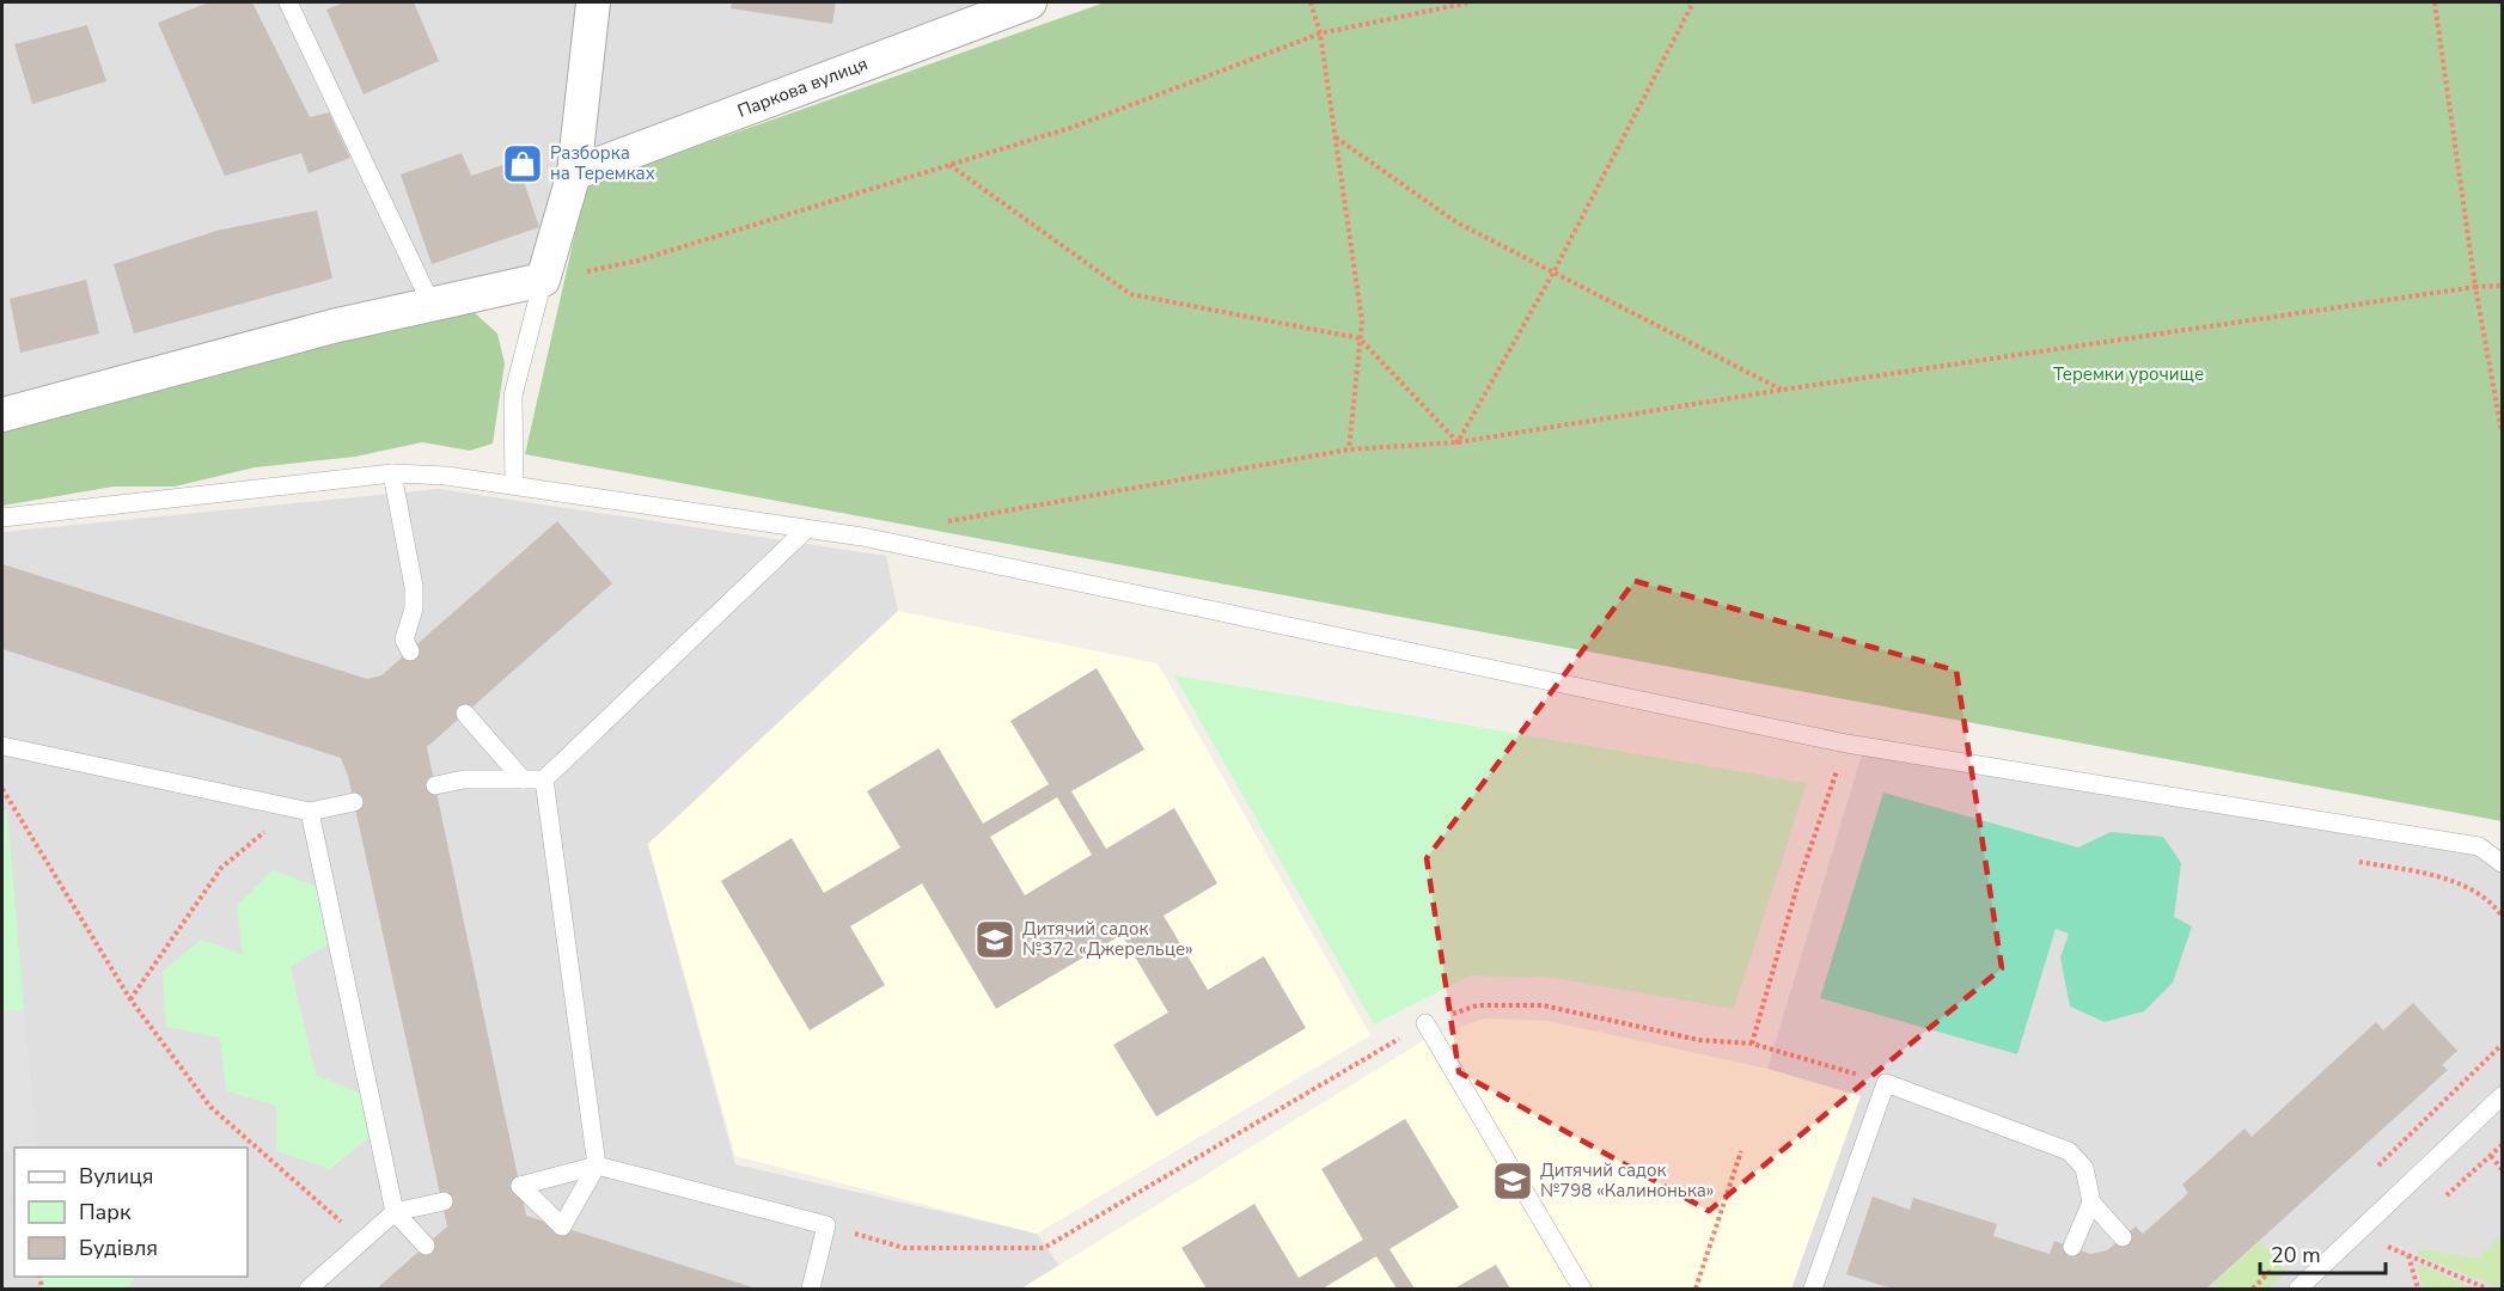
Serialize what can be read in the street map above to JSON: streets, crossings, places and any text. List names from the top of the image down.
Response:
{
  "streets": {
    "street": ["Паркова вулиця"]
  },
  "parks": ["Теремки урочище"],
  "places": {
    "shop": ["Разборка на Теремках"],
    "school or university": ["Дитячий садок №372 «Джерельце»", "Дитячий садок №798 «Калинонька»"]
  },
  "legend": ["Вулиця", "Парк", "Будівля"],
  "scale_bar": "20 m"
}
